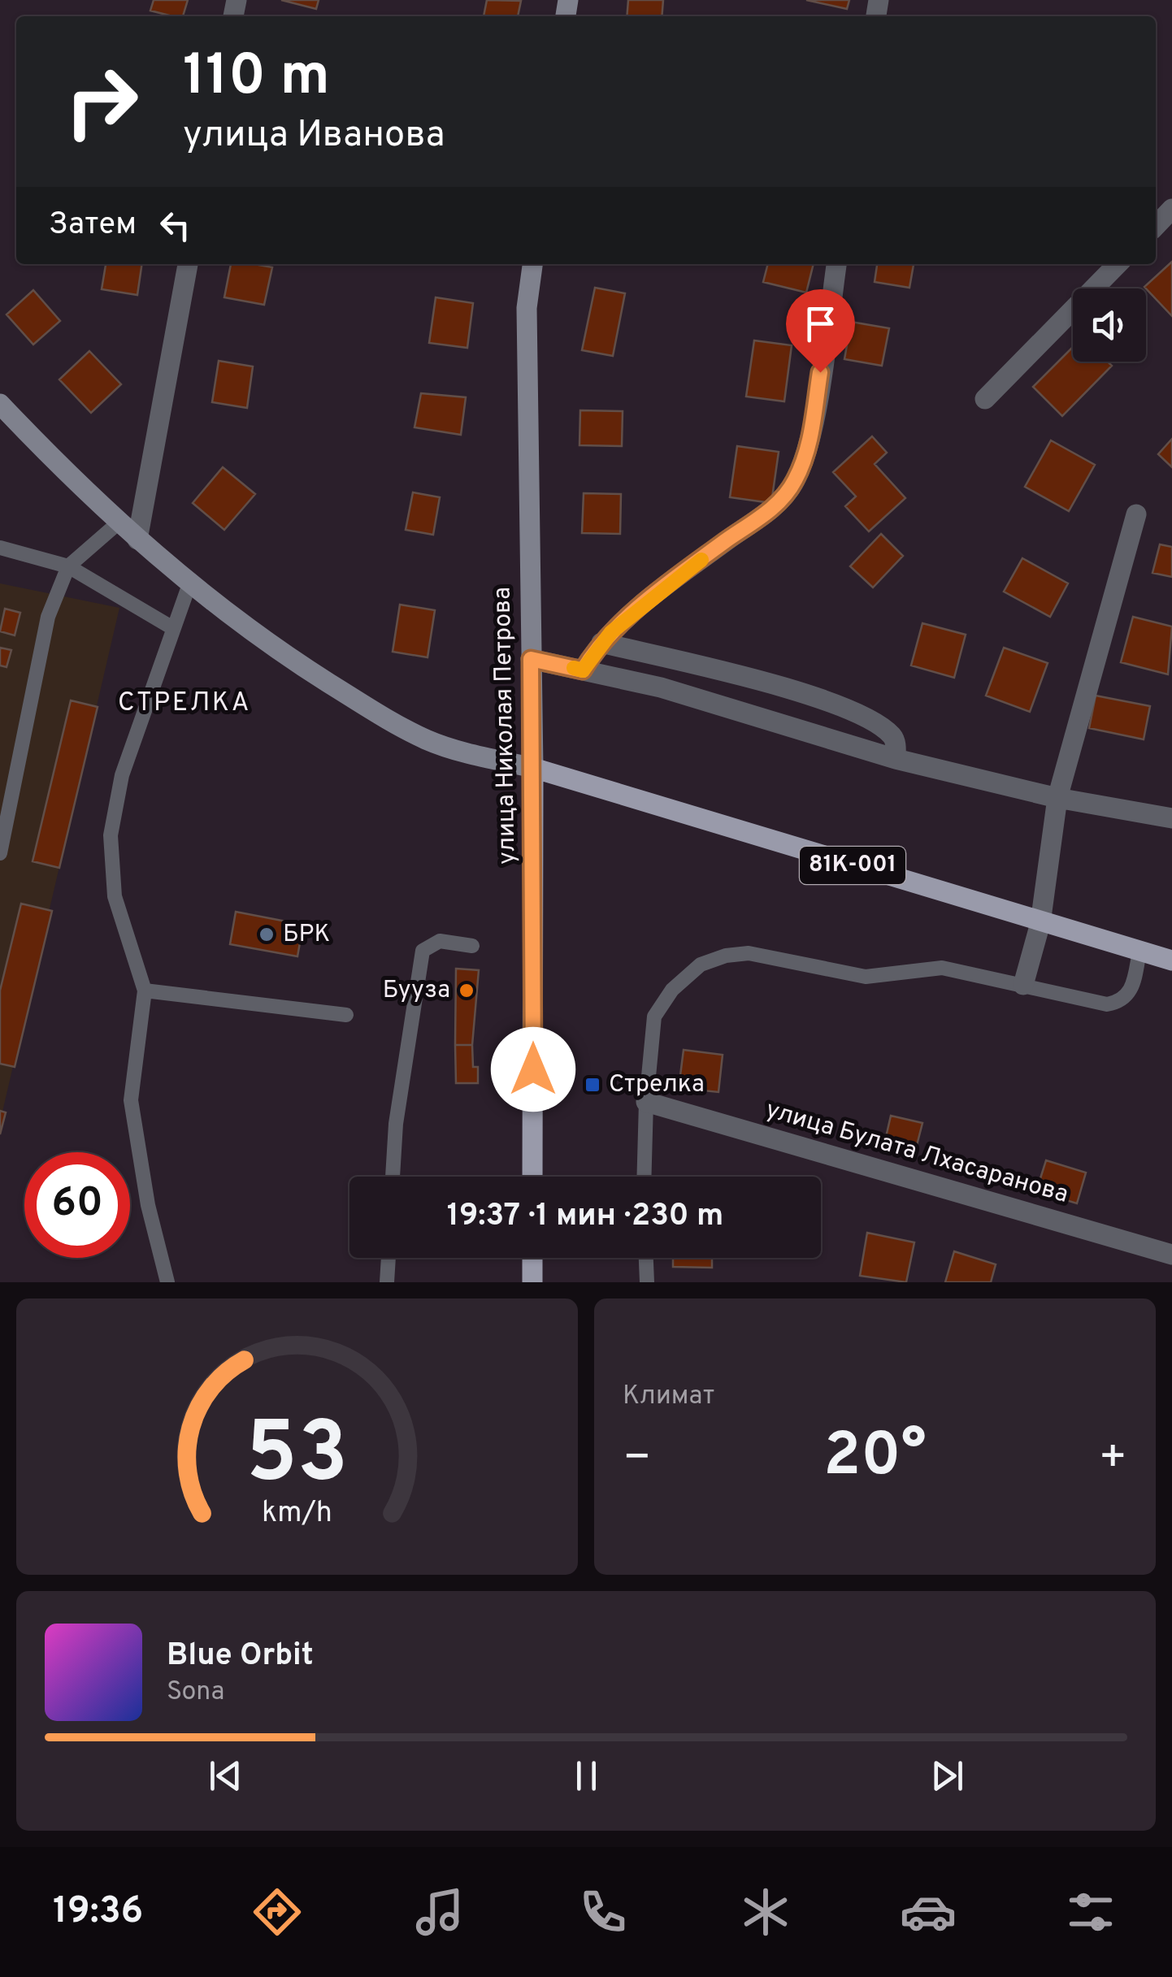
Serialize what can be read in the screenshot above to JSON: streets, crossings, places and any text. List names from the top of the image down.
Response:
{
  "streets": {
    "main road": ["улица Николая Петрова", "81К-001"],
    "street": ["улица Булата Лхасаранова"]
  },
  "crossings": [
    ["улица Николая Петрова", "81К-001"]
  ],
  "districts": ["СТРЕЛКА"],
  "places": {
    "other": ["БРК", "Бууза"],
    "transit": ["Стрелка"]
  },
  "page": {
    "turn": ["110 m", "улица Иванова"],
    "then": "Затем",
    "limit": "60",
    "trip": "19:37 · 1 мин · 230 m",
    "tile": "Климат",
    "heat": ["−", "20°", "+"],
    "song": ["Blue Orbit", "Sona"],
    "tabs": "19:36",
    "gauge": ["53", "km/h"]
  }
}
